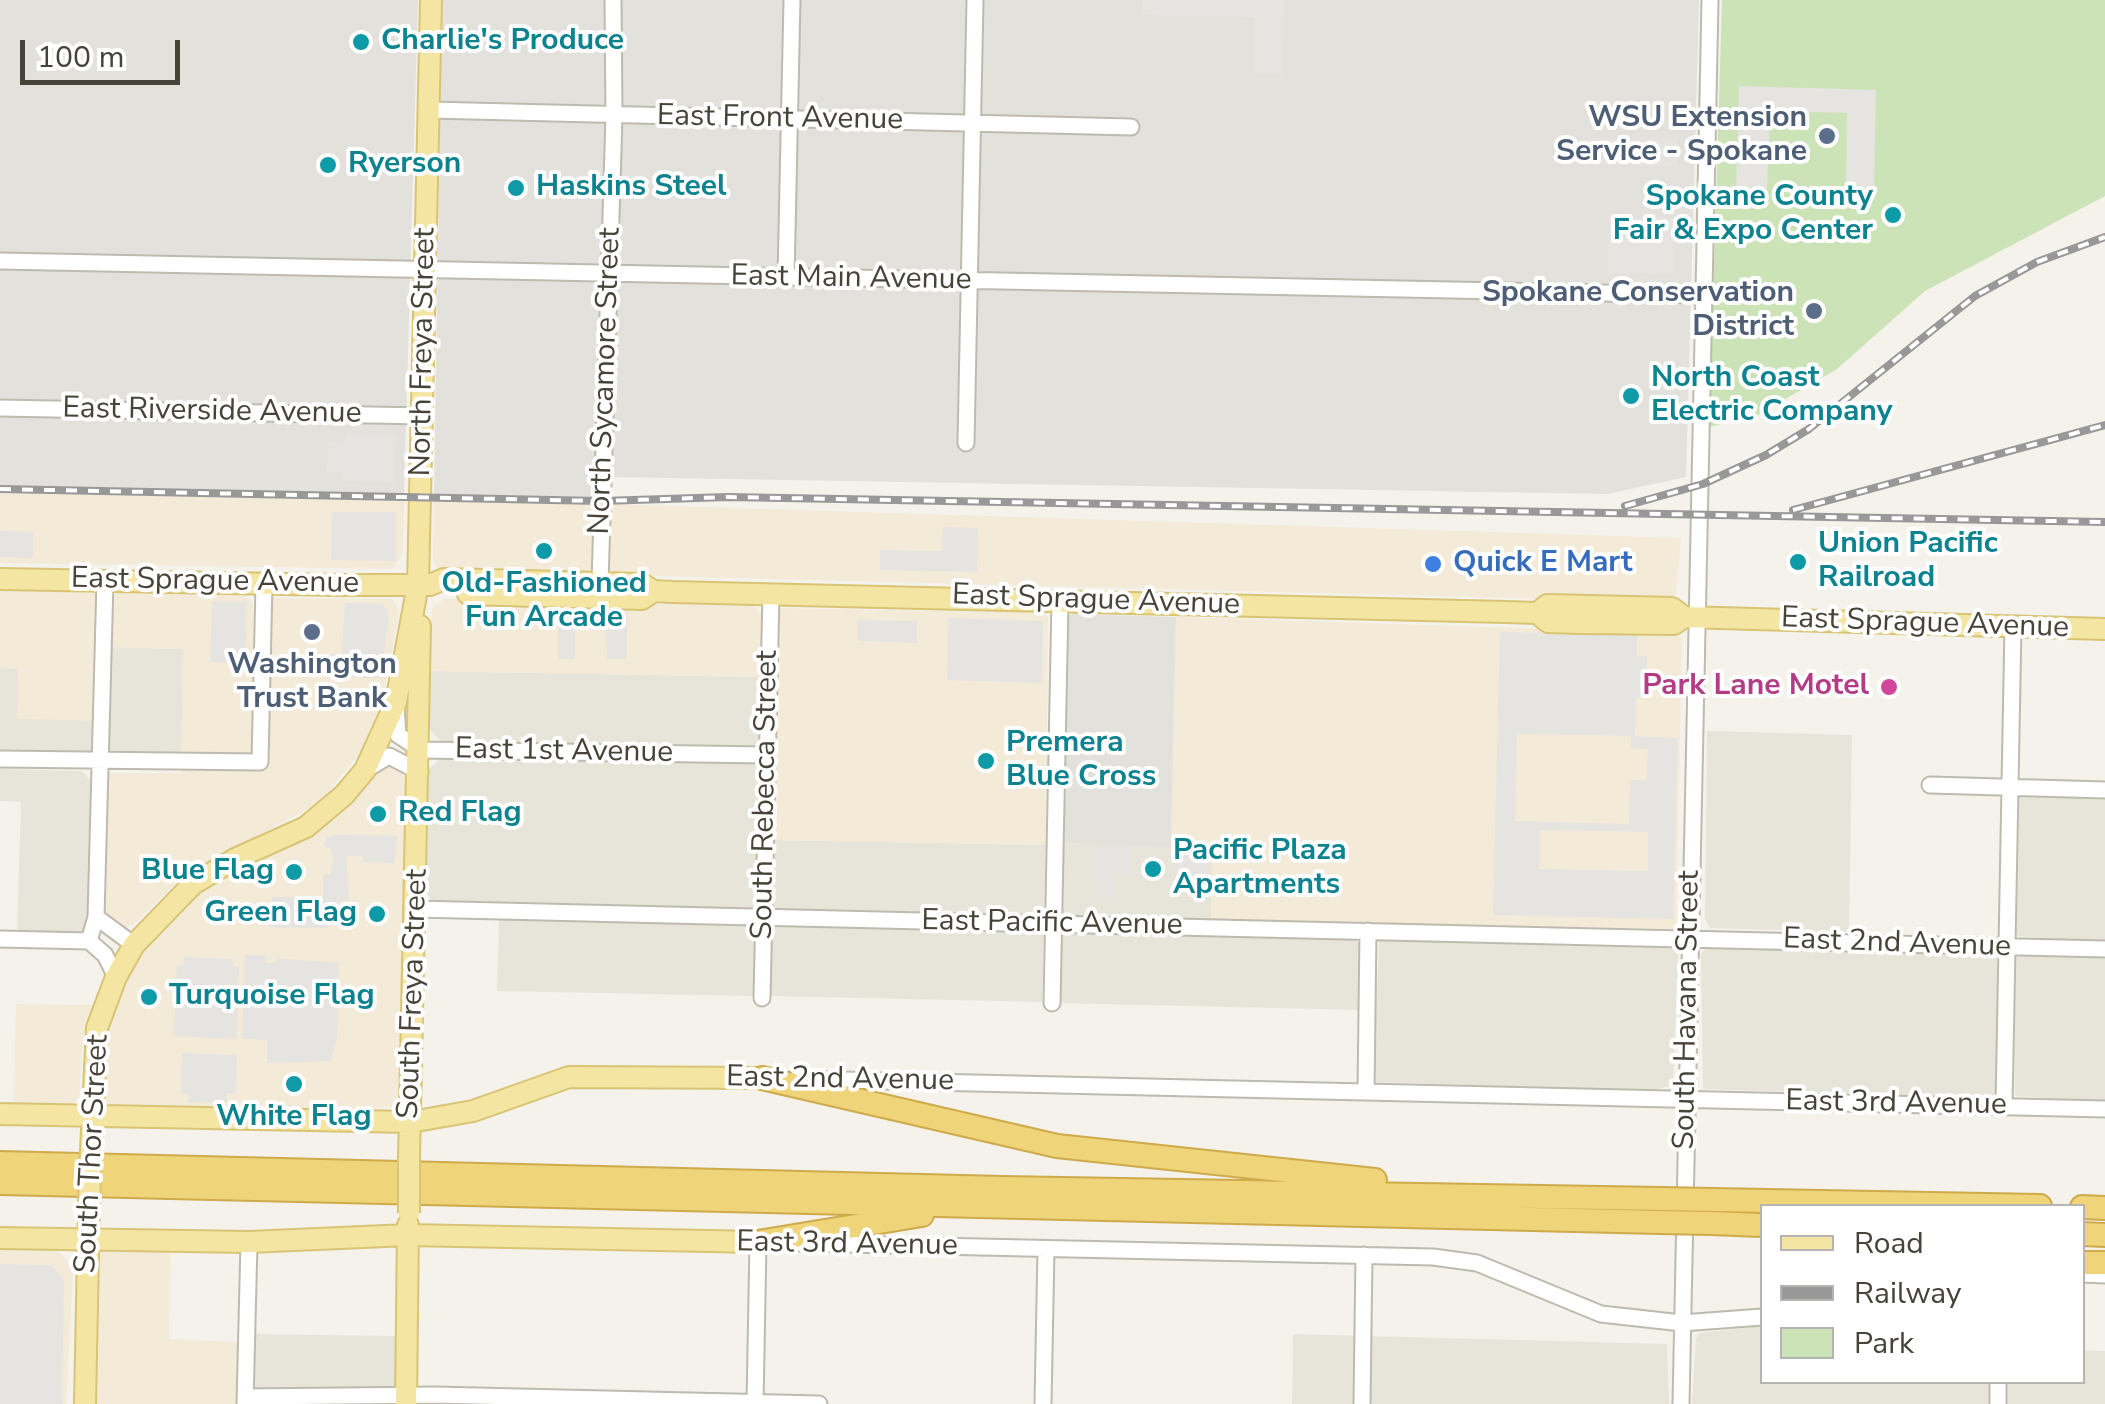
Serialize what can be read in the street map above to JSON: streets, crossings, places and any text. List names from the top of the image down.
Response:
{
  "streets": {
    "main road": [
      "North Freya Street",
      "East Sprague Avenue",
      "East 2nd Avenue",
      "South Freya Street",
      "East 3rd Avenue",
      "South Thor Street"
    ],
    "street": [
      "East Front Avenue",
      "East Main Avenue",
      "North Sycamore Street",
      "East Riverside Avenue",
      "East 1st Avenue",
      "South Rebecca Street",
      "East Pacific Avenue",
      "South Havana Street"
    ]
  },
  "crossings": [
    ["East Front Avenue", "North Freya Street"],
    ["East Front Avenue", "North Sycamore Street"],
    ["East Main Avenue", "North Freya Street"],
    ["East Main Avenue", "North Sycamore Street"],
    ["East Main Avenue", "South Havana Street"],
    ["North Freya Street", "East Riverside Avenue"],
    ["North Freya Street", "East Sprague Avenue"],
    ["North Freya Street", "South Freya Street"],
    ["North Sycamore Street", "East Sprague Avenue"],
    ["East Sprague Avenue", "South Rebecca Street"],
    ["East Sprague Avenue", "South Freya Street"],
    ["East Sprague Avenue", "South Havana Street"],
    ["East 1st Avenue", "South Rebecca Street"],
    ["East 1st Avenue", "South Freya Street"],
    ["East 1st Avenue", "South Thor Street"],
    ["South Rebecca Street", "East Pacific Avenue"],
    ["East Pacific Avenue", "East 2nd Avenue"],
    ["East Pacific Avenue", "South Freya Street"],
    ["East Pacific Avenue", "South Havana Street"],
    ["East 2nd Avenue", "South Freya Street"],
    ["East 2nd Avenue", "South Havana Street"],
    ["East 2nd Avenue", "East 3rd Avenue"],
    ["East 2nd Avenue", "South Thor Street"],
    ["South Freya Street", "East 3rd Avenue"],
    ["South Havana Street", "East 3rd Avenue"],
    ["East 3rd Avenue", "South Thor Street"]
  ],
  "places": [
    "Charlie's Produce",
    "WSU Extension Service - Spokane",
    "Ryerson",
    "Haskins Steel",
    "Spokane County Fair & Expo Center",
    "Spokane Conservation District",
    "North Coast Electric Company",
    "Old-Fashioned Fun Arcade",
    "Union Pacific Railroad",
    "Quick E Mart",
    "Washington Trust Bank",
    "Park Lane Motel",
    "Premera Blue Cross",
    "Red Flag",
    "Pacific Plaza Apartments",
    "Blue Flag",
    "Green Flag",
    "Turquoise Flag",
    "White Flag"
  ],
  "legend": ["Road", "Railway", "Park"],
  "scale_bar": "100 m"
}
